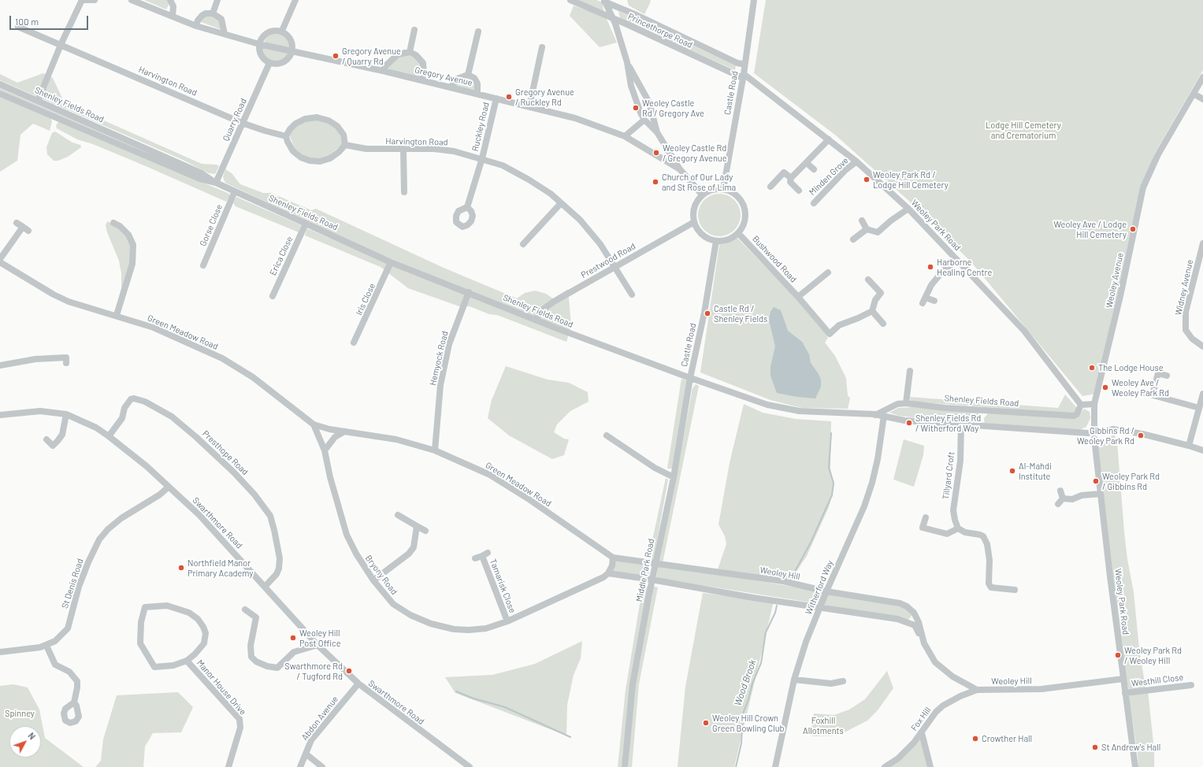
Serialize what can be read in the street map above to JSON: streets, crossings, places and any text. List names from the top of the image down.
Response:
{
  "streets": {
    "street": [
      "Princethorpe Road",
      "Gregory Avenue",
      "Harvington Road",
      "Castle Road",
      "Shenley Fields Road",
      "Quarry Road",
      "Ruckley Road",
      "Minden Grove",
      "Gorse Close",
      "Weoley Park Road",
      "Erica Close",
      "Bushwood Road",
      "Prestwood Road",
      "Weoley Avenue",
      "Widney Avenue",
      "Iris Close",
      "Green Meadow Road",
      "Hemyock Road",
      "Presthope Road",
      "Tillyard Croft",
      "Swarthmore Road",
      "Middle Park Road",
      "Weoley Hill",
      "Bryony Road",
      "St Denis Road",
      "Tamarisk Close",
      "Witherford Way",
      "Westhill Close",
      "Manor House Drive",
      "Abdon Avenue",
      "Fox Hill"
    ]
  },
  "crossings": [
    ["Princethorpe Road", "Castle Road"],
    ["Princethorpe Road", "Weoley Park Road"],
    ["Gregory Avenue", "Ruckley Road"],
    ["Harvington Road", "Quarry Road"],
    ["Harvington Road", "Ruckley Road"],
    ["Harvington Road", "Prestwood Road"],
    ["Castle Road", "Shenley Fields Road"],
    ["Castle Road", "Weoley Park Road"],
    ["Castle Road", "Bushwood Road"],
    ["Castle Road", "Prestwood Road"],
    ["Castle Road", "Middle Park Road"],
    ["Shenley Fields Road", "Quarry Road"],
    ["Shenley Fields Road", "Gorse Close"],
    ["Shenley Fields Road", "Weoley Park Road"],
    ["Shenley Fields Road", "Erica Close"],
    ["Shenley Fields Road", "Prestwood Road"],
    ["Shenley Fields Road", "Weoley Avenue"],
    ["Shenley Fields Road", "Iris Close"],
    ["Shenley Fields Road", "Hemyock Road"],
    ["Shenley Fields Road", "Tillyard Croft"],
    ["Shenley Fields Road", "Middle Park Road"],
    ["Shenley Fields Road", "Witherford Way"],
    ["Minden Grove", "Weoley Park Road"],
    ["Weoley Park Road", "Weoley Avenue"],
    ["Weoley Park Road", "Weoley Hill"],
    ["Weoley Park Road", "Westhill Close"],
    ["Bushwood Road", "Prestwood Road"],
    ["Green Meadow Road", "Hemyock Road"],
    ["Green Meadow Road", "Weoley Hill"],
    ["Green Meadow Road", "Bryony Road"],
    ["Presthope Road", "Swarthmore Road"],
    ["Swarthmore Road", "St Denis Road"],
    ["Swarthmore Road", "Abdon Avenue"],
    ["Middle Park Road", "Weoley Hill"],
    ["Weoley Hill", "Witherford Way"],
    ["Weoley Hill", "Fox Hill"],
    ["Bryony Road", "Tamarisk Close"]
  ],
  "water": ["Wood Brook"],
  "parks": ["Lodge Hill Cemetery and Crematorium", "Spinney", "Foxhill Allotments"],
  "places": [
    "Gregory Avenue / Quarry Rd",
    "Gregory Avenue / Ruckley Rd",
    "Weoley Castle Rd / Gregory Ave",
    "Weoley Castle Rd / Gregory Avenue",
    "Weoley Park Rd / Lodge Hill Cemetery",
    "Church of Our Lady and St Rose of Lima",
    "Weoley Ave / Lodge Hill Cemetery",
    "Harborne Healing Centre",
    "Castle Rd / Shenley Fields",
    "The Lodge House",
    "Weoley Ave / Weoley Park Rd",
    "Shenley Fields Rd / Witherford Way",
    "Gibbins Rd / Weoley Park Rd",
    "Al-Mahdi Institute",
    "Weoley Park Rd / Gibbins Rd",
    "Northfield Manor Primary Academy",
    "Weoley Hill Post Office",
    "Weoley Park Rd / Weoley Hill",
    "Swarthmore Rd / Tugford Rd",
    "Weoley Hill Crown Green Bowling Club",
    "Crowther Hall",
    "St Andrew's Hall"
  ],
  "scale_bar": "100 m",
  "north": "top right"
}
